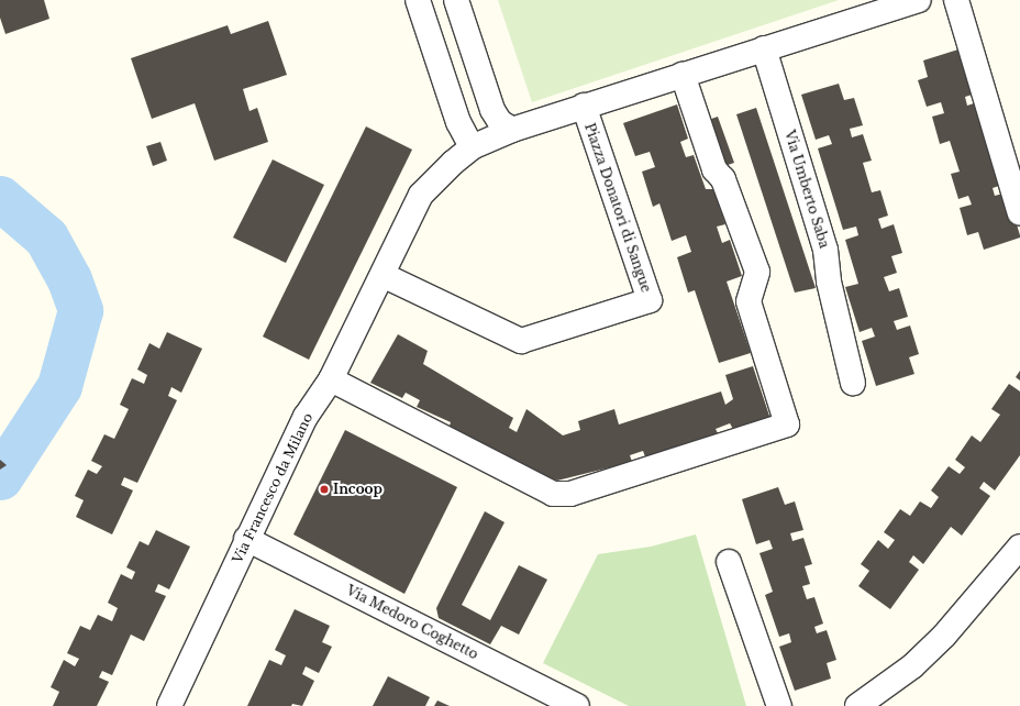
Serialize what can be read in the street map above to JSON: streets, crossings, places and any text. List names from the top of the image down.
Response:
{
  "streets": {
    "street": [
      "Via Umberto Saba",
      "Piazza Donatori di Sangue",
      "Via Francesco da Milano",
      "Via Medoro Coghetto"
    ]
  },
  "crossings": [
    ["Piazza Donatori di Sangue", "Via Francesco da Milano"],
    ["Via Francesco da Milano", "Via Medoro Coghetto"]
  ],
  "places": ["Incoop"]
}
